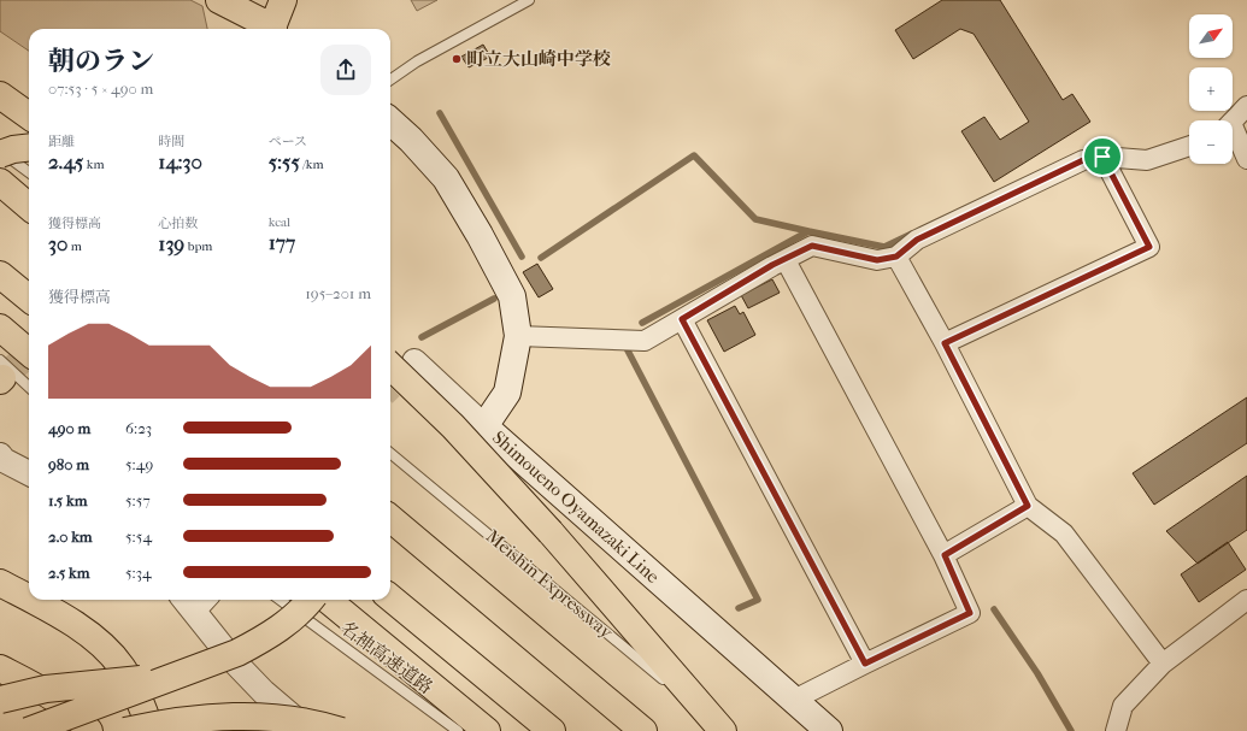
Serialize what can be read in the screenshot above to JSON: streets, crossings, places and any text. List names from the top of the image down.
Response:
{
  "streets": {
    "main road": ["Shimoueno Oyamazaki Line"],
    "lane": ["Meishin Expressway", "名神高速道路"]
  },
  "places": ["町立大山崎中学校"],
  "north": "top right",
  "page": {
    "map_buttons": ["+", "−"],
    "heading": ["朝のラン", "07:53 · 5 × 490 m"],
    "stats": [
      ["距離", "2.45 km"],
      ["時間", "14:30"],
      ["ペース", "5:55 /km"],
      ["獲得標高", "30 m"],
      ["心拍数", "139 bpm"],
      ["kcal", "177"]
    ],
    "chart": ["獲得標高", "195–201 m"],
    "list": [
      {
        "name": "490 m",
        "note": "6:23"
      },
      {
        "name": "980 m",
        "note": "5:49"
      },
      {
        "name": "1.5 km",
        "note": "5:57"
      },
      {
        "name": "2.0 km",
        "note": "5:54"
      },
      {
        "name": "2.5 km",
        "note": "5:34"
      }
    ]
  }
}
